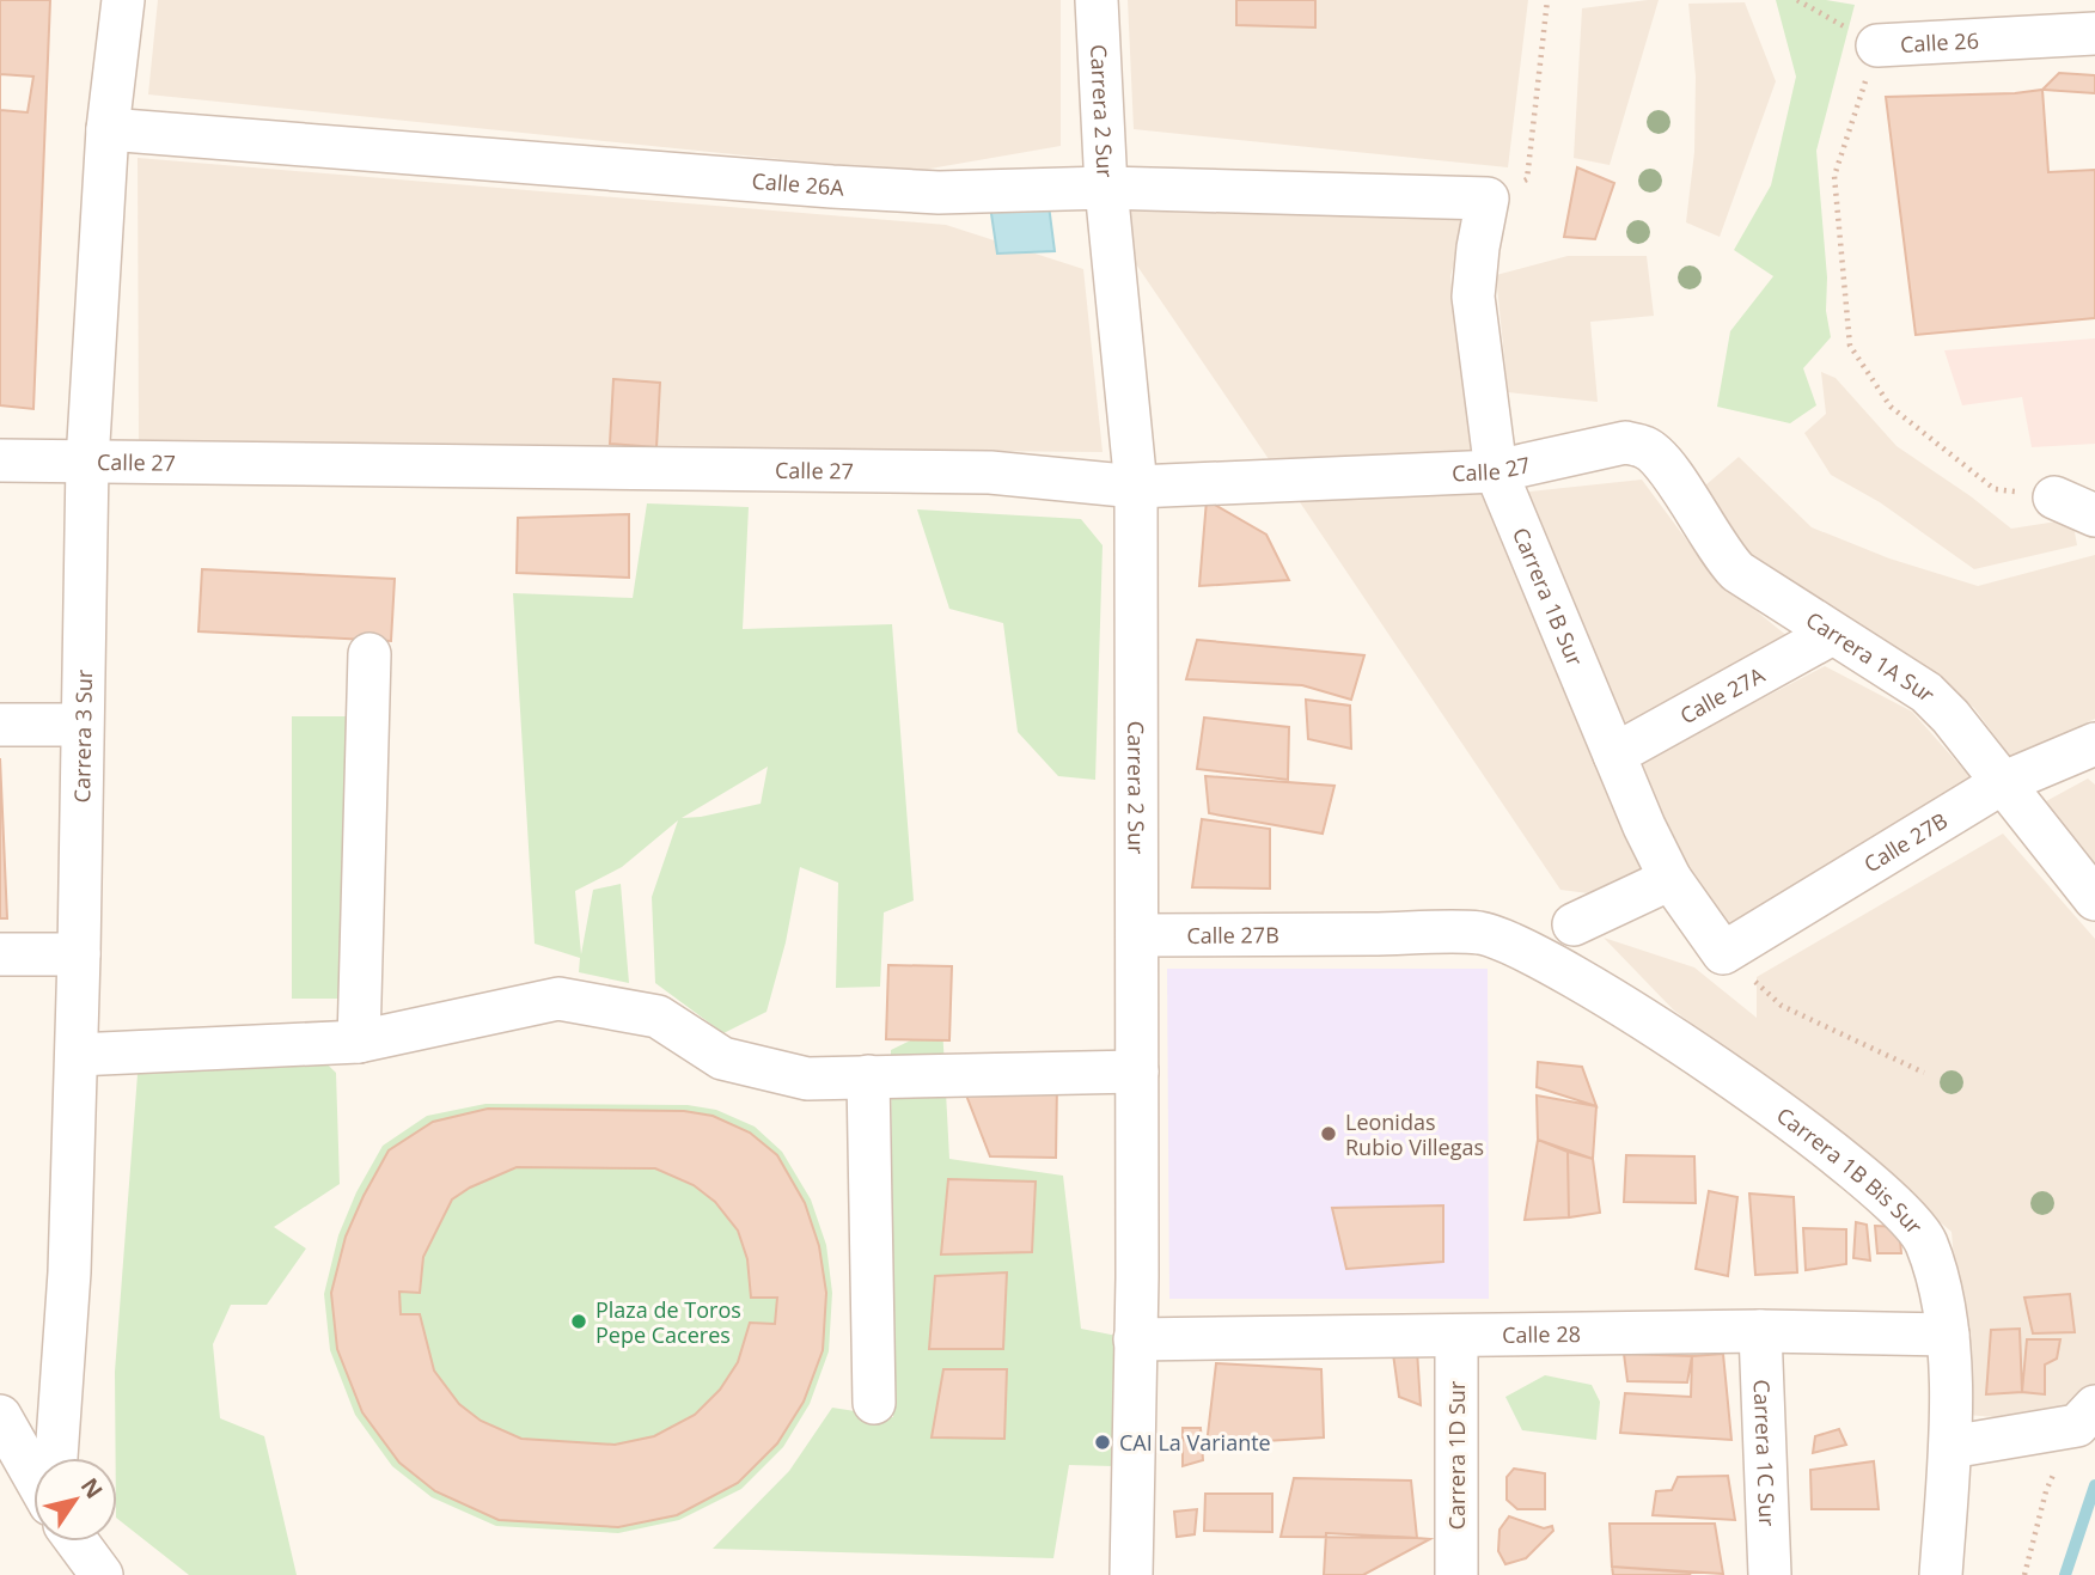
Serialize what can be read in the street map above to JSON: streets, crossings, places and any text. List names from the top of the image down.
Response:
{
  "streets": {
    "street": [
      "Calle 26",
      "Carrera 2 Sur",
      "Calle 26A",
      "Calle 27",
      "Carrera 1B Sur",
      "Carrera 1A Sur",
      "Calle 27A",
      "Carrera 3 Sur",
      "Calle 27B",
      "Carrera 1B Bis Sur",
      "Calle 28",
      "Carrera 1C Sur",
      "Carrera 1D Sur"
    ]
  },
  "crossings": [
    ["Carrera 2 Sur", "Calle 26A"],
    ["Carrera 2 Sur", "Calle 27"],
    ["Carrera 2 Sur", "Calle 27B"],
    ["Carrera 2 Sur", "Calle 28"],
    ["Calle 26A", "Carrera 1B Sur"],
    ["Calle 26A", "Carrera 3 Sur"],
    ["Calle 27", "Carrera 1B Sur"],
    ["Calle 27", "Carrera 1A Sur"],
    ["Calle 27", "Carrera 3 Sur"],
    ["Carrera 1B Sur", "Calle 27A"],
    ["Carrera 1B Sur", "Calle 27B"],
    ["Carrera 1A Sur", "Calle 27A"],
    ["Carrera 1A Sur", "Calle 27B"],
    ["Calle 27B", "Carrera 1B Bis Sur"],
    ["Carrera 1B Bis Sur", "Calle 28"],
    ["Calle 28", "Carrera 1C Sur"],
    ["Calle 28", "Carrera 1D Sur"]
  ],
  "places": ["Leonidas Rubio Villegas", "Plaza de Toros Pepe Caceres", "CAI La Variante"],
  "north": "top right"
}
